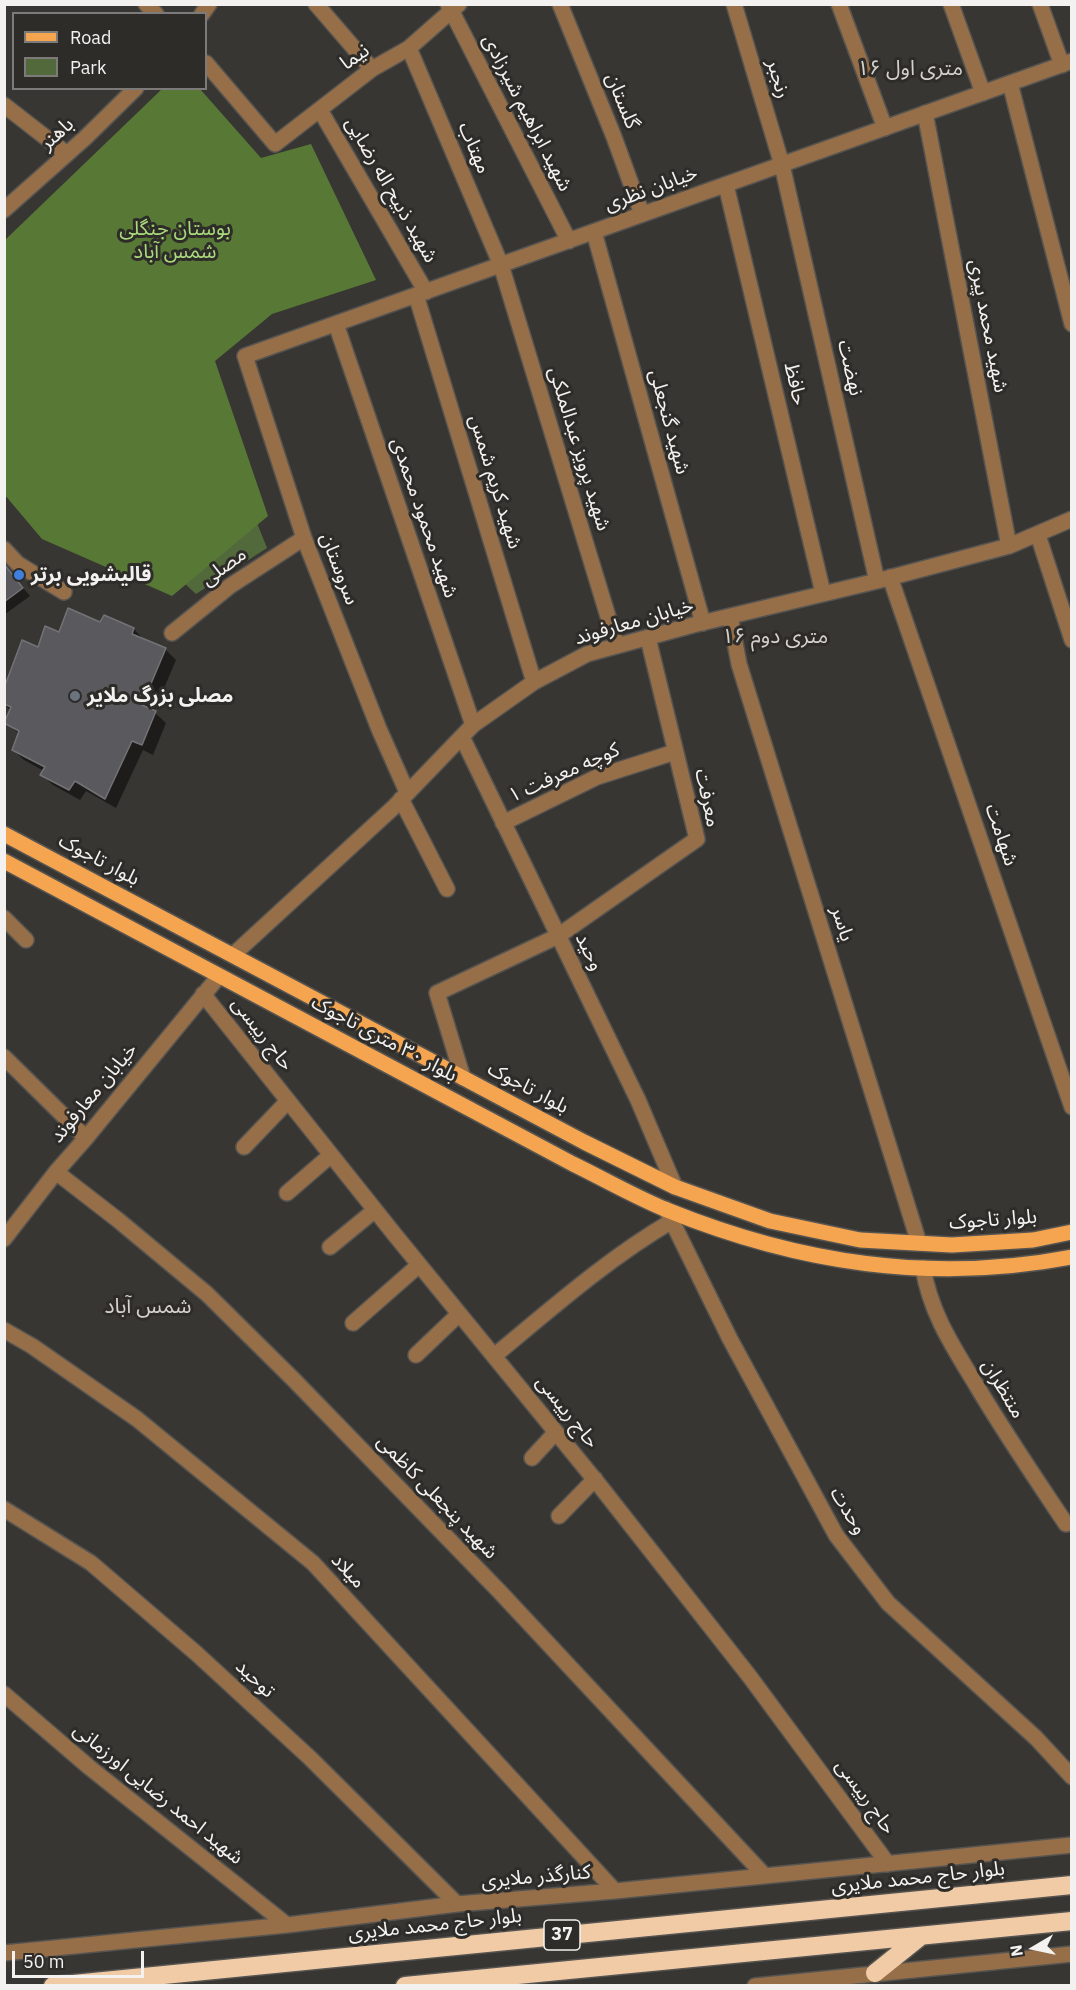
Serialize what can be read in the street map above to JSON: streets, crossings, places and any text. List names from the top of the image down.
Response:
{
  "streets": {
    "highway": ["بلوار حاج محمد ملایری", "37"],
    "main road": ["بلوار تاجوک", "بلوار ۳۰ متری تاجوک"],
    "street": [
      "نیما",
      "رنجبر",
      "گلستان",
      "شهید ابراهیم شیرزادی",
      "باهنر",
      "مهتاب",
      "خیابان نظری",
      "شهید ذبیح اله رضایی",
      "شهید محمد پیری",
      "نهضت",
      "حافظ",
      "شهید گنجعلی",
      "شهید پرویز عبدالملکی",
      "شهید کریم شمس",
      "شهید محمود محمدی",
      "مصلی",
      "سروستان",
      "خیابان معارفوند",
      "کوچه معرفت ۱",
      "معرفت",
      "شهامت",
      "یاسر",
      "وحید",
      "حاج رییسی",
      "منتظران",
      "شهید پنجعلی کاظمی",
      "وحدت",
      "میلاد",
      "توحید",
      "شهید احمد رضایی اورزمانی",
      "کنارگذر ملایری"
    ]
  },
  "crossings": [
    ["نیما", "شهید ابراهیم شیرزادی"],
    ["نیما", "مهتاب"],
    ["نیما", "شهید ذبیح اله رضایی"],
    ["رنجبر", "خیابان نظری"],
    ["رنجبر", "نهضت"],
    ["گلستان", "خیابان نظری"],
    ["شهید ابراهیم شیرزادی", "خیابان نظری"],
    ["مهتاب", "خیابان نظری"],
    ["مهتاب", "شهید پرویز عبدالملکی"],
    ["خیابان نظری", "شهید ذبیح اله رضایی"],
    ["خیابان نظری", "شهید محمد پیری"],
    ["خیابان نظری", "نهضت"],
    ["خیابان نظری", "حافظ"],
    ["خیابان نظری", "شهید گنجعلی"],
    ["خیابان نظری", "شهید پرویز عبدالملکی"],
    ["خیابان نظری", "شهید کریم شمس"],
    ["خیابان نظری", "شهید محمود محمدی"],
    ["خیابان نظری", "سروستان"],
    ["شهید ذبیح اله رضایی", "شهید کریم شمس"],
    ["شهید محمد پیری", "خیابان معارفوند"],
    ["نهضت", "خیابان معارفوند"],
    ["نهضت", "شهامت"],
    ["حافظ", "خیابان معارفوند"],
    ["شهید گنجعلی", "خیابان معارفوند"],
    ["شهید پرویز عبدالملکی", "خیابان معارفوند"],
    ["شهید کریم شمس", "خیابان معارفوند"],
    ["شهید محمود محمدی", "خیابان معارفوند"],
    ["مصلی", "سروستان"],
    ["سروستان", "خیابان معارفوند"],
    ["خیابان معارفوند", "معرفت"],
    ["خیابان معارفوند", "شهامت"],
    ["خیابان معارفوند", "بلوار تاجوک"],
    ["خیابان معارفوند", "یاسر"],
    ["خیابان معارفوند", "وحید"],
    ["خیابان معارفوند", "حاج رییسی"],
    ["خیابان معارفوند", "بلوار ۳۰ متری تاجوک"],
    ["خیابان معارفوند", "شهید پنجعلی کاظمی"],
    ["کوچه معرفت ۱", "معرفت"],
    ["کوچه معرفت ۱", "وحید"],
    ["معرفت", "وحید"],
    ["بلوار تاجوک", "یاسر"],
    ["بلوار تاجوک", "وحید"],
    ["حاج رییسی", "کنارگذر ملایری"],
    ["بلوار ۳۰ متری تاجوک", "منتظران"],
    ["بلوار ۳۰ متری تاجوک", "وحدت"],
    ["شهید پنجعلی کاظمی", "کنارگذر ملایری"],
    ["میلاد", "کنارگذر ملایری"],
    ["توحید", "کنارگذر ملایری"],
    ["شهید احمد رضایی اورزمانی", "کنارگذر ملایری"]
  ],
  "districts": ["۱۶ متری اول", "۱۶ متری دوم", "شمس آباد"],
  "parks": ["بوستان جنگلی شمس آباد"],
  "places": ["قالیشویی برتر", "مصلی بزرگ ملایر"],
  "legend": ["Road", "Park"],
  "scale_bar": "50 m",
  "north": "left"
}
